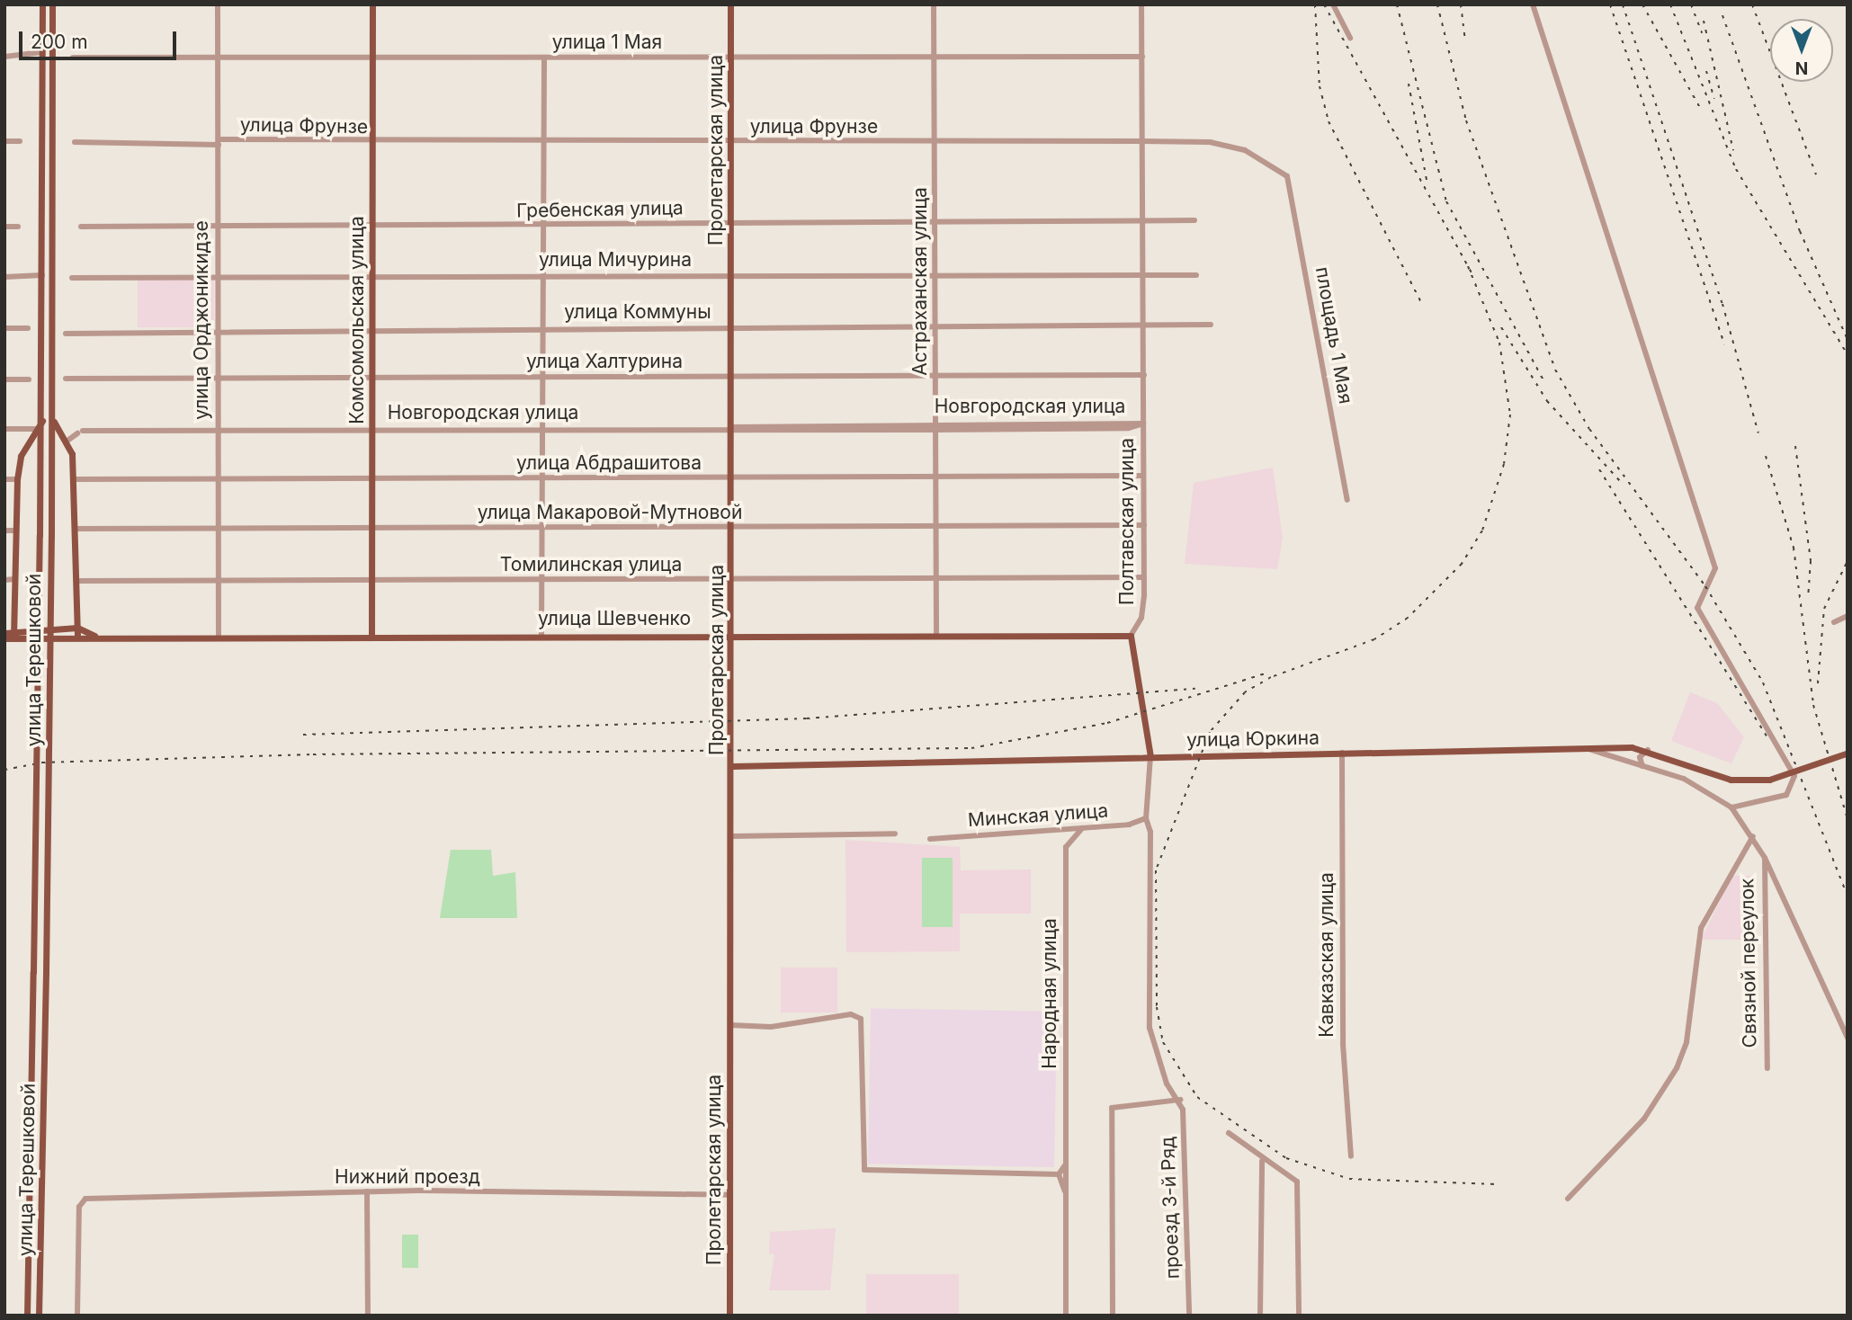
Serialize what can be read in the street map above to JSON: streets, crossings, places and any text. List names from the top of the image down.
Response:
{
  "streets": {
    "main road": [
      "Пролетарская улица",
      "Комсомольская улица",
      "улица Шевченко",
      "улица Терешковой",
      "улица Юркина"
    ],
    "street": [
      "улица 1 Мая",
      "улица Фрунзе",
      "Гребенская улица",
      "улица Мичурина",
      "Астраханская улица",
      "улица Коммуны",
      "улица Орджоникидзе",
      "площадь 1 Мая",
      "улица Халтурина",
      "Новгородская улица",
      "улица Абдрашитова",
      "улица Макаровой-Мутновой",
      "Полтавская улица",
      "Томилинская улица",
      "Минская улица",
      "Кавказская улица",
      "Связной переулок",
      "Народная улица",
      "Нижний проезд",
      "проезд 3-й Ряд"
    ]
  },
  "crossings": [
    ["улица 1 Мая", "Пролетарская улица"],
    ["улица 1 Мая", "Астраханская улица"],
    ["улица 1 Мая", "улица Орджоникидзе"],
    ["улица 1 Мая", "Комсомольская улица"],
    ["улица 1 Мая", "Полтавская улица"],
    ["улица Фрунзе", "Пролетарская улица"],
    ["улица Фрунзе", "Астраханская улица"],
    ["улица Фрунзе", "улица Орджоникидзе"],
    ["улица Фрунзе", "Комсомольская улица"],
    ["улица Фрунзе", "площадь 1 Мая"],
    ["улица Фрунзе", "Полтавская улица"],
    ["Пролетарская улица", "Гребенская улица"],
    ["Пролетарская улица", "улица Мичурина"],
    ["Пролетарская улица", "улица Коммуны"],
    ["Пролетарская улица", "улица Халтурина"],
    ["Пролетарская улица", "Новгородская улица"],
    ["Пролетарская улица", "улица Абдрашитова"],
    ["Пролетарская улица", "улица Макаровой-Мутновой"],
    ["Пролетарская улица", "Томилинская улица"],
    ["Пролетарская улица", "улица Шевченко"],
    ["Пролетарская улица", "улица Юркина"],
    ["Пролетарская улица", "Нижний проезд"],
    ["Гребенская улица", "Астраханская улица"],
    ["Гребенская улица", "улица Орджоникидзе"],
    ["Гребенская улица", "Комсомольская улица"],
    ["Гребенская улица", "Полтавская улица"],
    ["улица Мичурина", "Астраханская улица"],
    ["улица Мичурина", "улица Орджоникидзе"],
    ["улица Мичурина", "Комсомольская улица"],
    ["улица Мичурина", "Полтавская улица"],
    ["Астраханская улица", "улица Коммуны"],
    ["Астраханская улица", "улица Халтурина"],
    ["Астраханская улица", "Новгородская улица"],
    ["Астраханская улица", "улица Абдрашитова"],
    ["Астраханская улица", "улица Макаровой-Мутновой"],
    ["Астраханская улица", "Томилинская улица"],
    ["Астраханская улица", "улица Шевченко"],
    ["улица Коммуны", "улица Орджоникидзе"],
    ["улица Коммуны", "Комсомольская улица"],
    ["улица Коммуны", "Полтавская улица"],
    ["улица Орджоникидзе", "улица Халтурина"],
    ["улица Орджоникидзе", "Новгородская улица"],
    ["улица Орджоникидзе", "улица Абдрашитова"],
    ["улица Орджоникидзе", "улица Макаровой-Мутновой"],
    ["улица Орджоникидзе", "Томилинская улица"],
    ["улица Орджоникидзе", "улица Шевченко"],
    ["Комсомольская улица", "улица Халтурина"],
    ["Комсомольская улица", "Новгородская улица"],
    ["Комсомольская улица", "улица Абдрашитова"],
    ["Комсомольская улица", "улица Макаровой-Мутновой"],
    ["Комсомольская улица", "Томилинская улица"],
    ["Комсомольская улица", "улица Шевченко"],
    ["улица Халтурина", "Полтавская улица"],
    ["Новгородская улица", "Полтавская улица"],
    ["улица Абдрашитова", "Полтавская улица"],
    ["улица Макаровой-Мутновой", "Полтавская улица"],
    ["Полтавская улица", "Томилинская улица"],
    ["Полтавская улица", "улица Шевченко"],
    ["улица Юркина", "Кавказская улица"],
    ["Минская улица", "Народная улица"]
  ],
  "scale_bar": "200 m",
  "north": "bottom"
}
